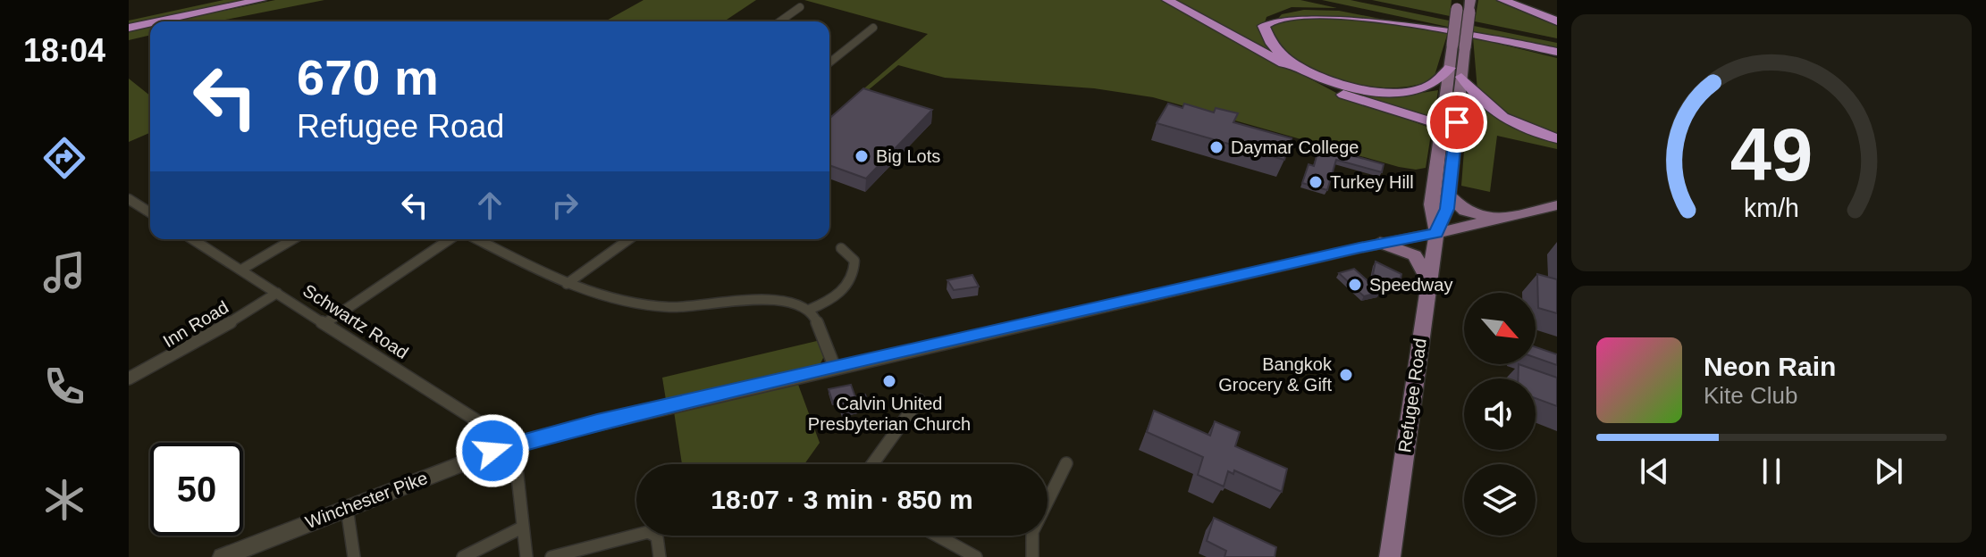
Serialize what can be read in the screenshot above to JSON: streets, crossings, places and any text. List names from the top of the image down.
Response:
{
  "streets": {
    "main road": ["Refugee Road", "Winchester Pike"],
    "street": ["Schwartz Road", "Inn Road"]
  },
  "crossings": [
    ["Schwartz Road", "Inn Road"],
    ["Schwartz Road", "Winchester Pike"],
    ["Refugee Road", "Winchester Pike"]
  ],
  "places": [
    "Daymar College",
    "Big Lots",
    "Turkey Hill",
    "Speedway",
    "Bangkok Grocery & Gift",
    "Calvin United Presbyterian Church"
  ],
  "north": "bottom right",
  "page": {
    "tabs": "18:04",
    "turn": ["670 m", "Refugee Road"],
    "song": ["Neon Rain", "Kite Club"],
    "limit": "50",
    "trip": "18:07 · 3 min · 850 m",
    "gauge": ["49", "km/h"]
  }
}
